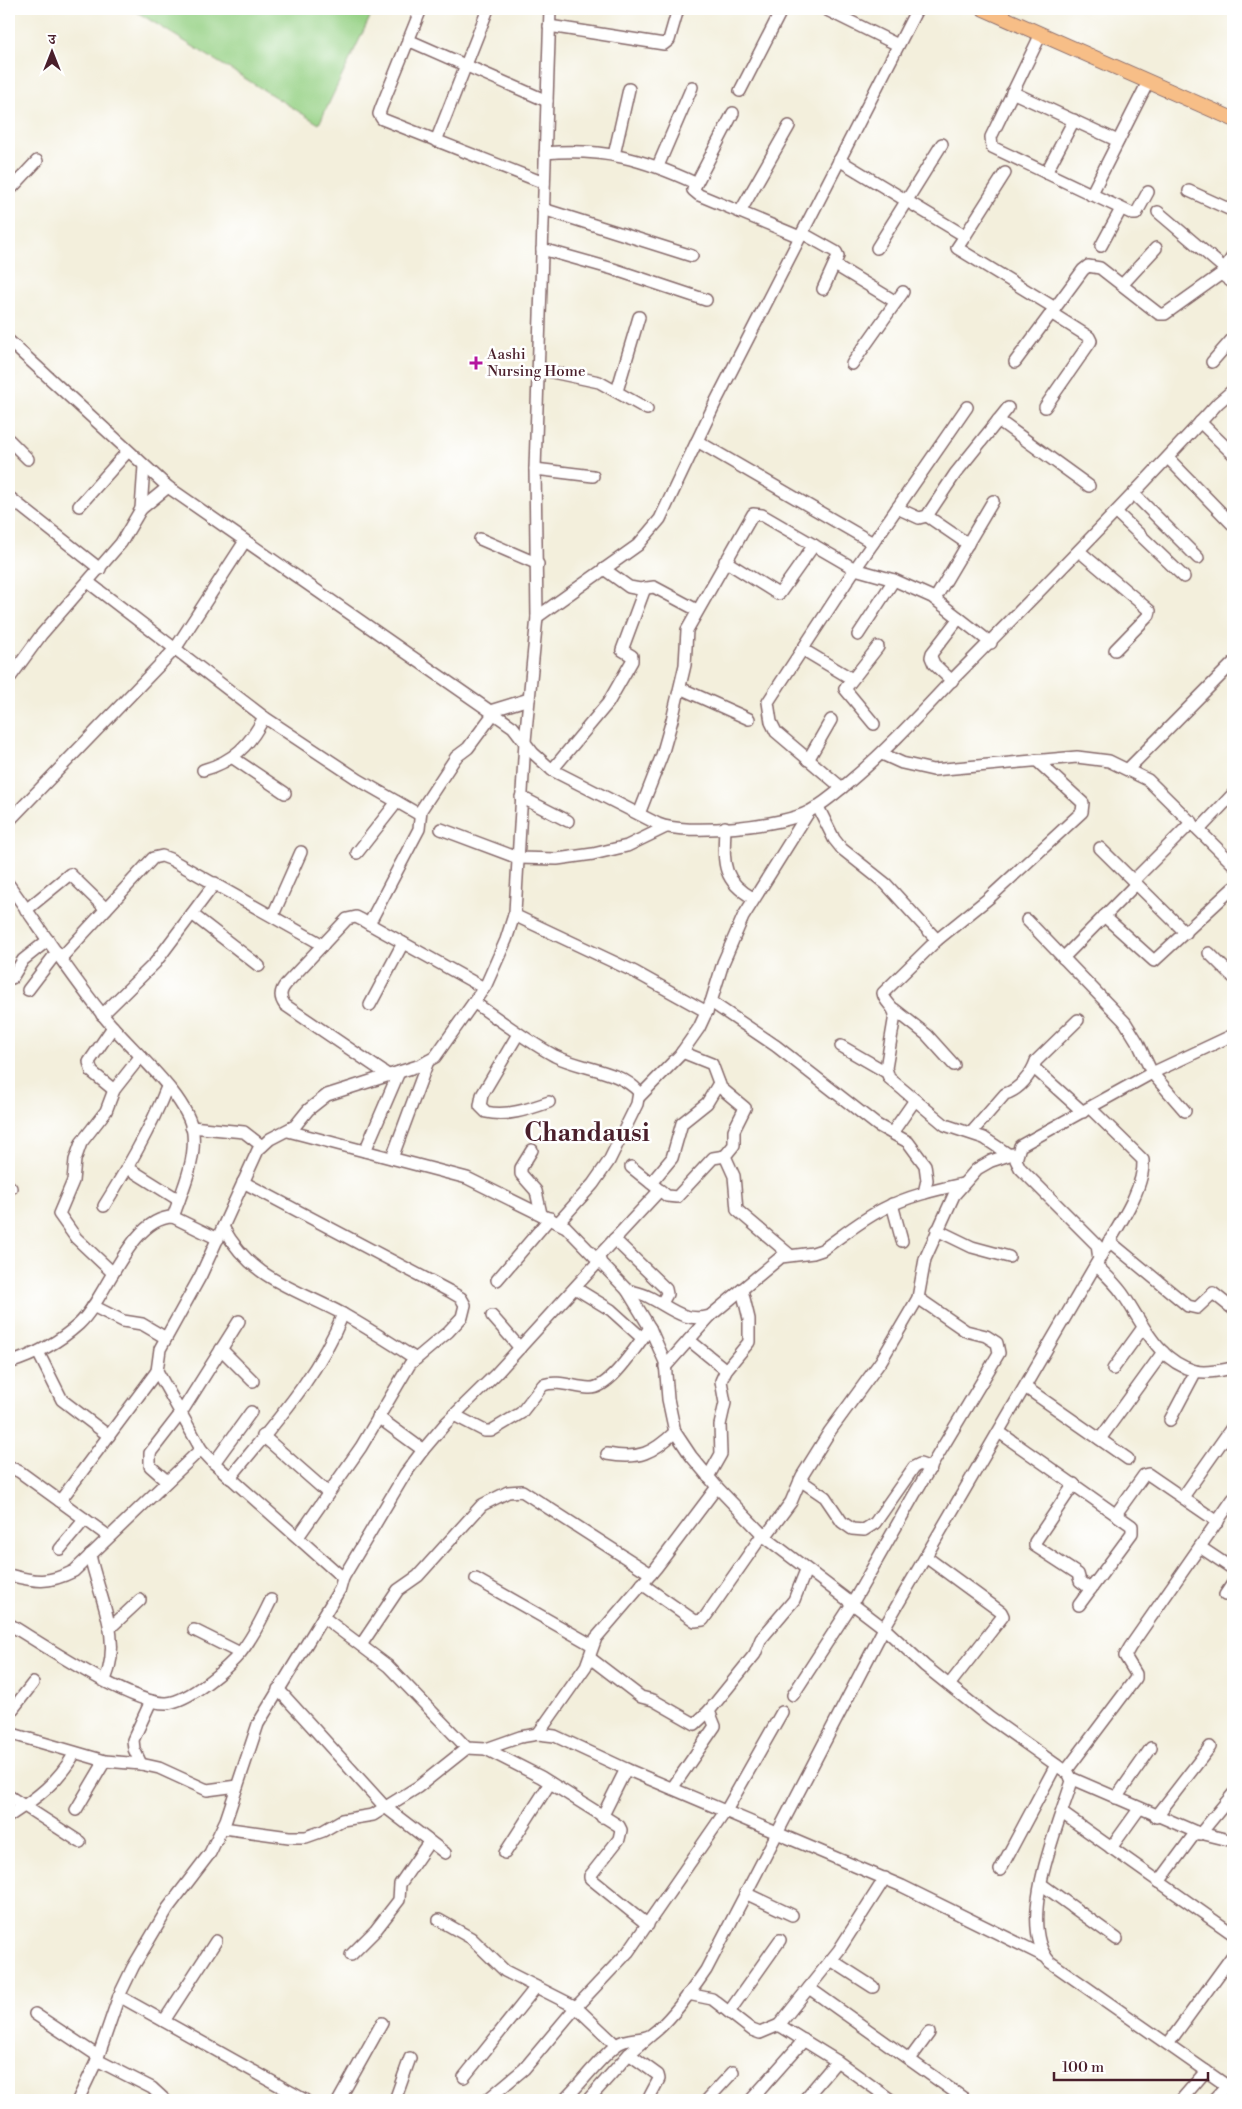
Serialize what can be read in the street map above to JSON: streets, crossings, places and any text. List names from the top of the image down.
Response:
{
  "districts": ["Chandausi"],
  "places": {
    "health": ["Aashi Nursing Home"]
  },
  "scale_bar": "100 m",
  "north": "top"
}
